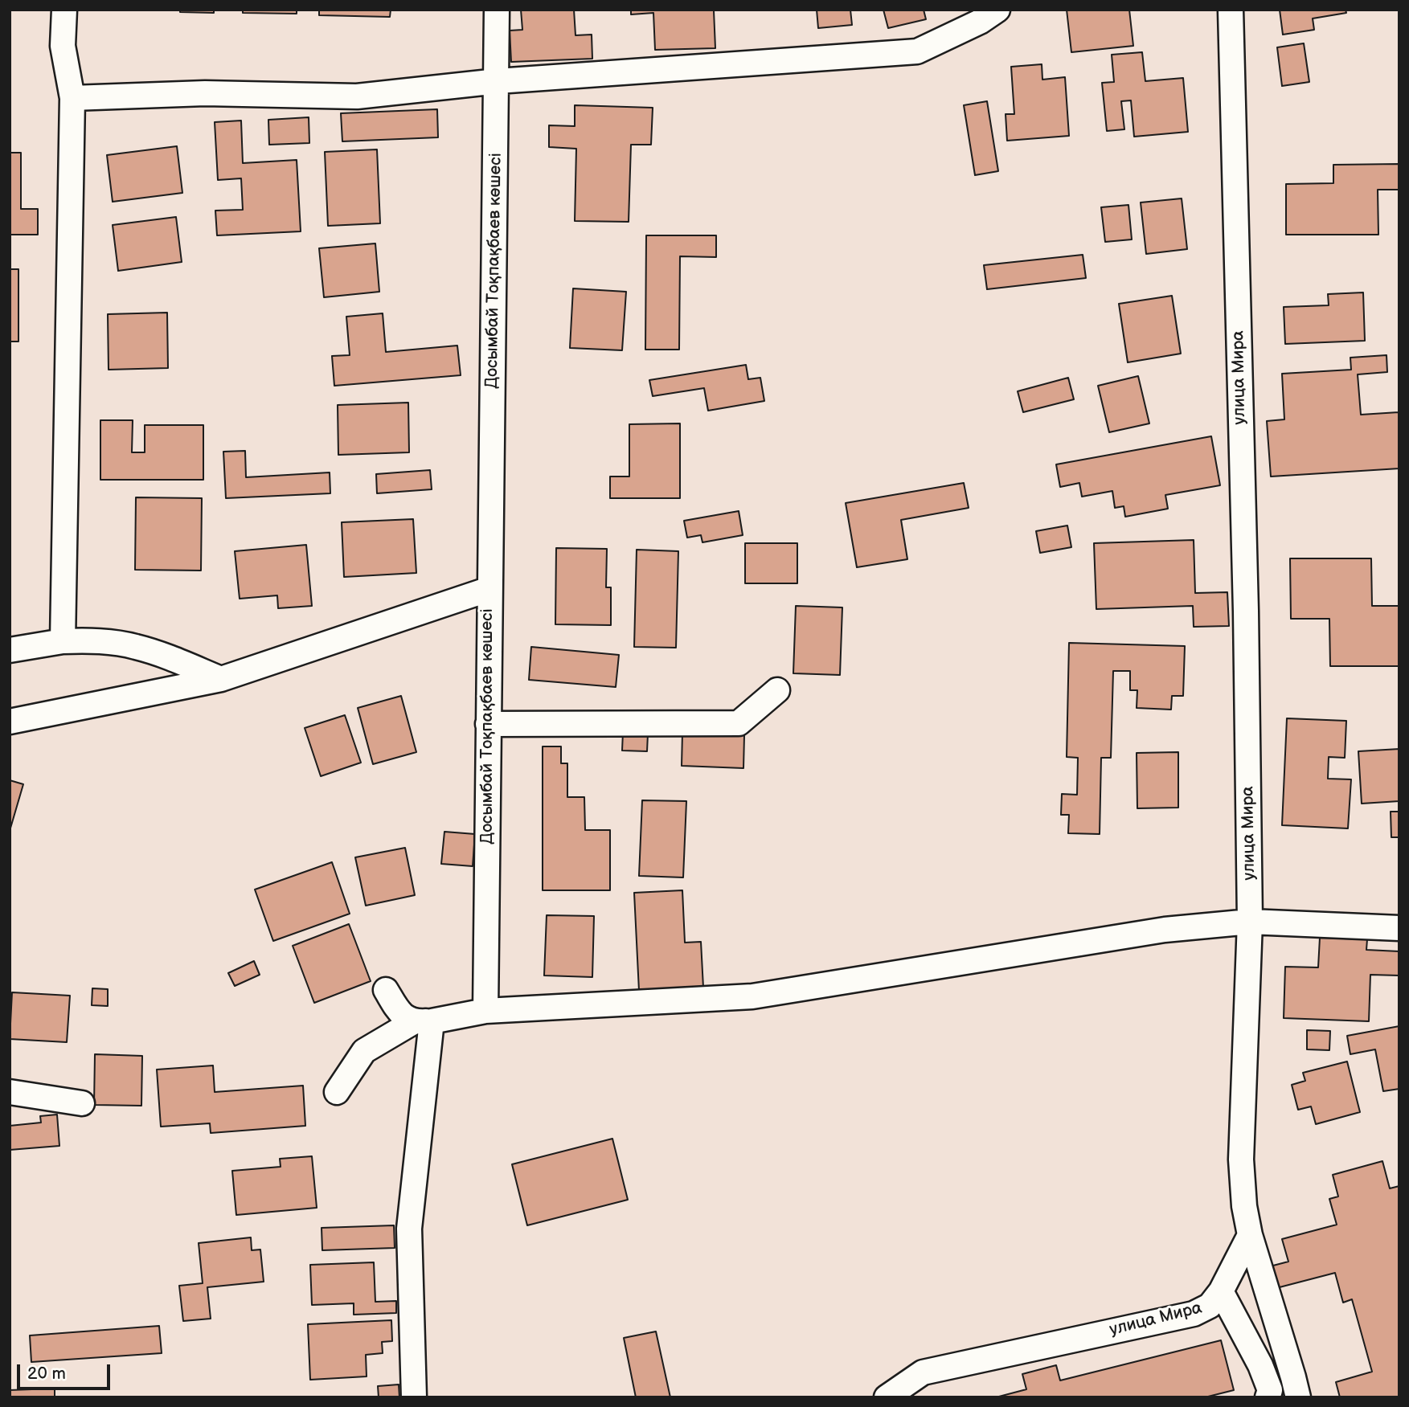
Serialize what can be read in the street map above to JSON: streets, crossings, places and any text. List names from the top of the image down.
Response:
{
  "streets": {
    "street": ["Досымбай Тоқпақбаев көшесі", "улица Мира"]
  },
  "scale_bar": "20 m"
}
